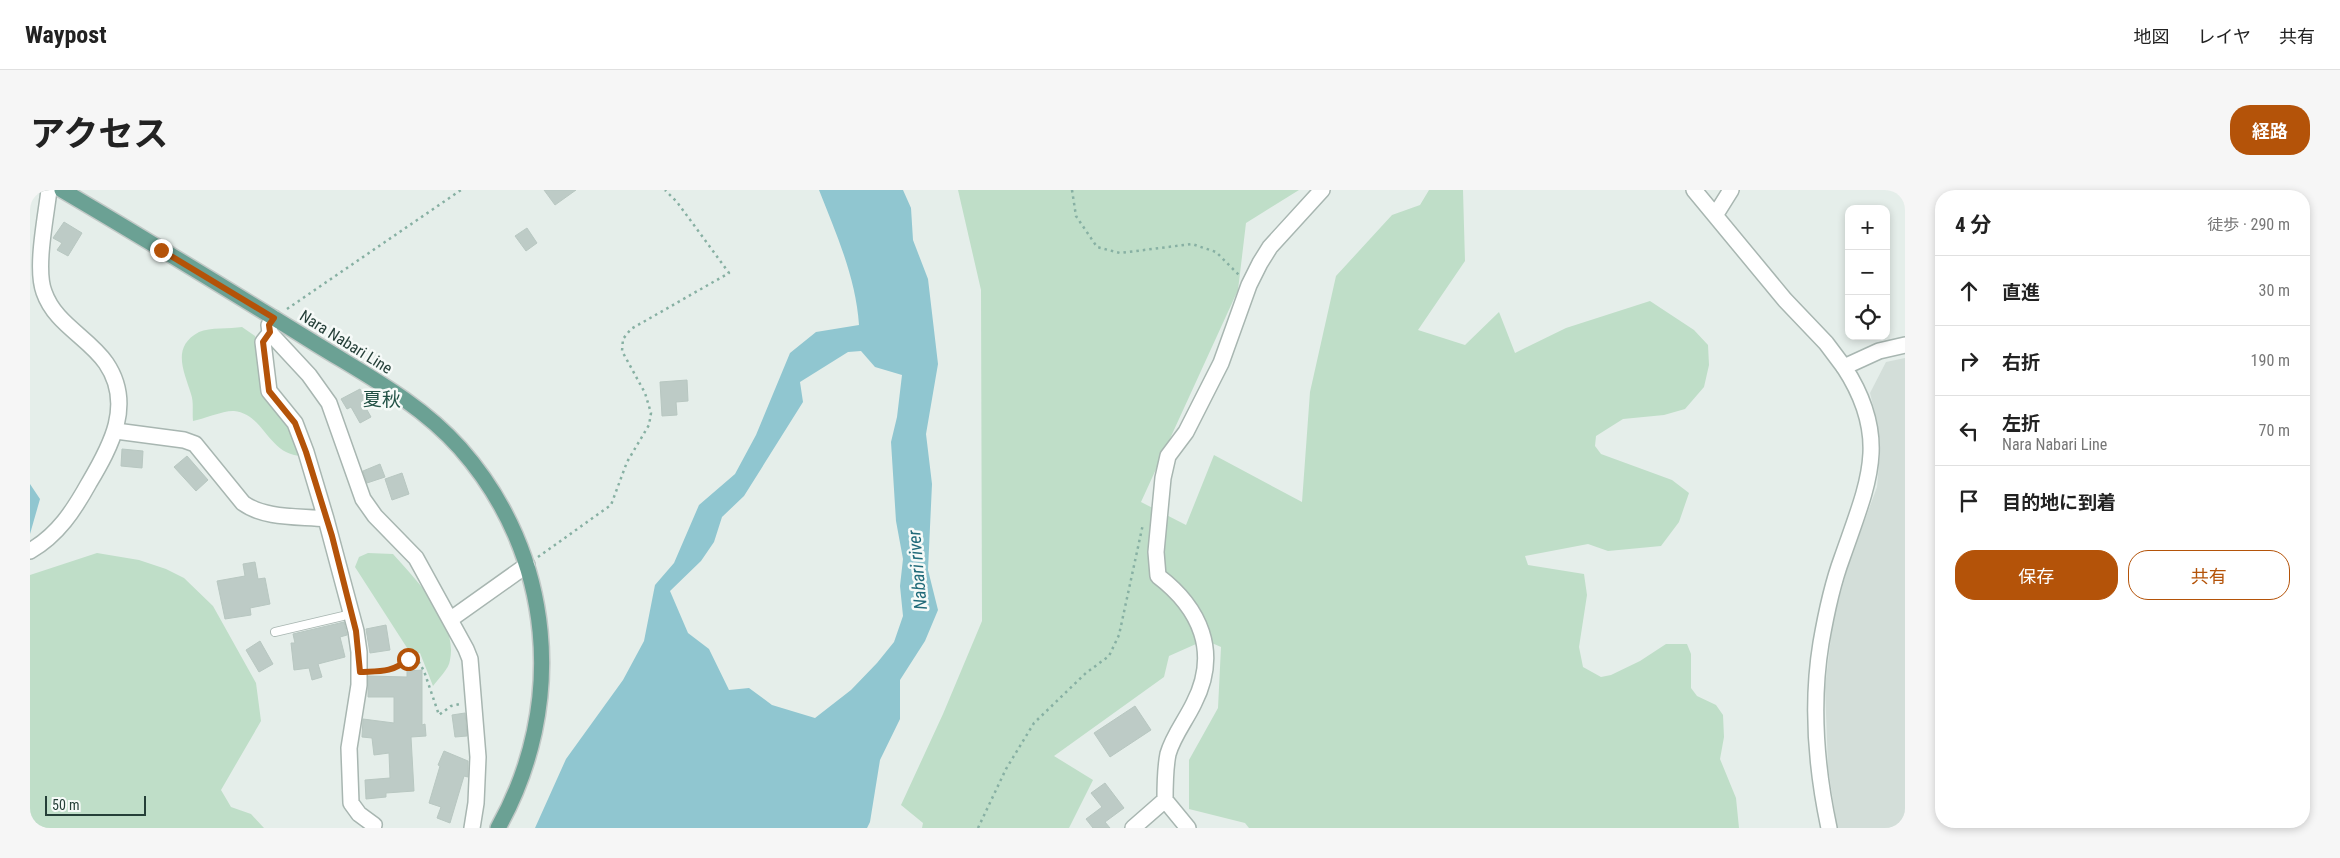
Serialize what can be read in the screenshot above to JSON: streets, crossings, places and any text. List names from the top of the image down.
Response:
{
  "streets": {
    "main road": ["Nara Nabari Line"]
  },
  "districts": ["夏秋"],
  "water": ["Nabari river"],
  "scale_bar": "50 m",
  "page": {
    "header": "Waypost",
    "nav": ["地図", "レイヤ", "共有"],
    "title": "アクセス",
    "buttons": [
      "経路",
      ["保存", "共有"]
    ],
    "heading": ["4 分", "徒歩 · 290 m"],
    "map_buttons": ["+", "−"],
    "list": [
      ["直進", "30 m"],
      ["右折", "190 m"],
      ["左折", "Nara Nabari Line", "70 m"],
      "目的地に到着"
    ],
    "scale": "50 m"
  }
}
